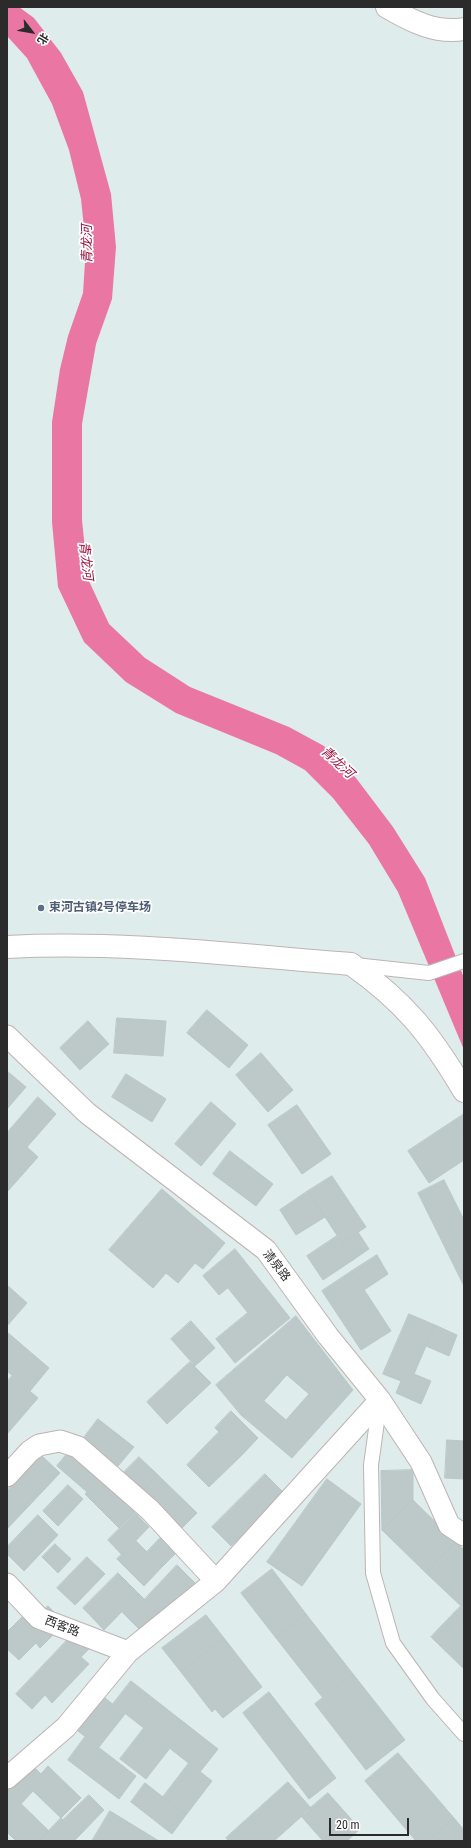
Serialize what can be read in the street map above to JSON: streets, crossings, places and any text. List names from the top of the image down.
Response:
{
  "streets": {
    "street": ["清泉路", "西客路"]
  },
  "water": ["青龙河"],
  "places": ["束河古镇2号停车场"],
  "scale_bar": "20 m",
  "north": "bottom right"
}
